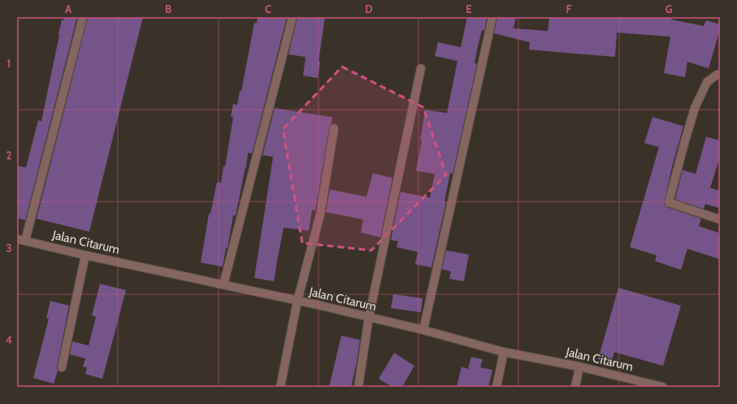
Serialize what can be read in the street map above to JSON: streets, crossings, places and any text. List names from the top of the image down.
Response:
{
  "streets": {
    "street": ["Jalan Citarum"]
  },
  "grid": {
    "columns": [
      "A",
      "B",
      "C",
      "D",
      "E",
      "F",
      "G"
    ],
    "rows": [
      "1",
      "2",
      "3",
      "4"
    ]
  }
}
